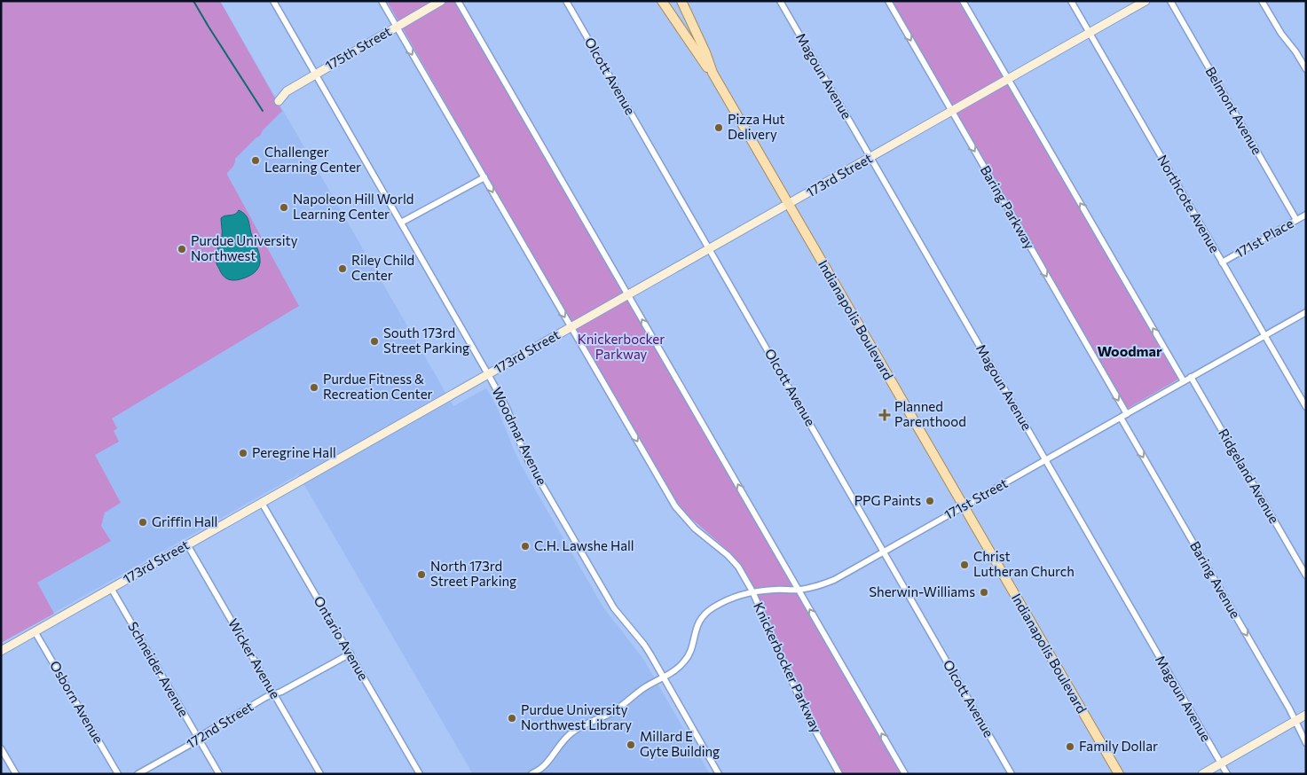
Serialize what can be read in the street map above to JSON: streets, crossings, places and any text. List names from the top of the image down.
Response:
{
  "streets": {
    "main road": ["Indianapolis Boulevard"],
    "street": [
      "175th Street",
      "Olcott Avenue",
      "Magoun Avenue",
      "Belmont Avenue",
      "173rd Street",
      "Northcote Avenue",
      "Baring Parkway",
      "171st Place",
      "Woodmar Avenue",
      "Ridgeland Avenue",
      "171st Street",
      "Baring Avenue",
      "Ontario Avenue",
      "Wicker Avenue",
      "Knickerbocker Parkway",
      "Schneider Avenue",
      "Osborn Avenue",
      "172nd Street"
    ]
  },
  "crossings": [
    ["175th Street", "Woodmar Avenue"],
    ["175th Street", "Knickerbocker Parkway"],
    ["Olcott Avenue", "173rd Street"],
    ["Olcott Avenue", "171st Street"],
    ["Magoun Avenue", "173rd Street"],
    ["Magoun Avenue", "171st Street"],
    ["Belmont Avenue", "171st Place"],
    ["173rd Street", "Northcote Avenue"],
    ["173rd Street", "Baring Parkway"],
    ["173rd Street", "Indianapolis Boulevard"],
    ["173rd Street", "Woodmar Avenue"],
    ["173rd Street", "Ontario Avenue"],
    ["173rd Street", "Wicker Avenue"],
    ["173rd Street", "Knickerbocker Parkway"],
    ["173rd Street", "Schneider Avenue"],
    ["173rd Street", "Osborn Avenue"],
    ["Northcote Avenue", "171st Place"],
    ["Northcote Avenue", "171st Street"],
    ["Baring Parkway", "171st Street"],
    ["Indianapolis Boulevard", "171st Street"],
    ["Woodmar Avenue", "171st Street"],
    ["Ridgeland Avenue", "171st Street"],
    ["171st Street", "Baring Avenue"],
    ["171st Street", "Knickerbocker Parkway"],
    ["Ontario Avenue", "172nd Street"],
    ["Wicker Avenue", "172nd Street"],
    ["Schneider Avenue", "172nd Street"]
  ],
  "one_way": ["Baring Parkway", "Baring Avenue", "Knickerbocker Parkway"],
  "districts": ["Woodmar"],
  "parks": ["Knickerbocker Parkway"],
  "places": {
    "other": [
      "Pizza Hut Delivery",
      "Challenger Learning Center",
      "Napoleon Hill World Learning Center",
      "Purdue University Northwest",
      "Riley Child Center",
      "South 173rd Street Parking",
      "Purdue Fitness & Recreation Center",
      "Peregrine Hall",
      "PPG Paints",
      "Griffin Hall",
      "C.H. Lawshe Hall",
      "Christ Lutheran Church",
      "North 173rd Street Parking",
      "Sherwin-Williams",
      "Purdue University Northwest Library",
      "Millard E Gyte Building",
      "Family Dollar"
    ],
    "health": ["Planned Parenthood"]
  }
}
